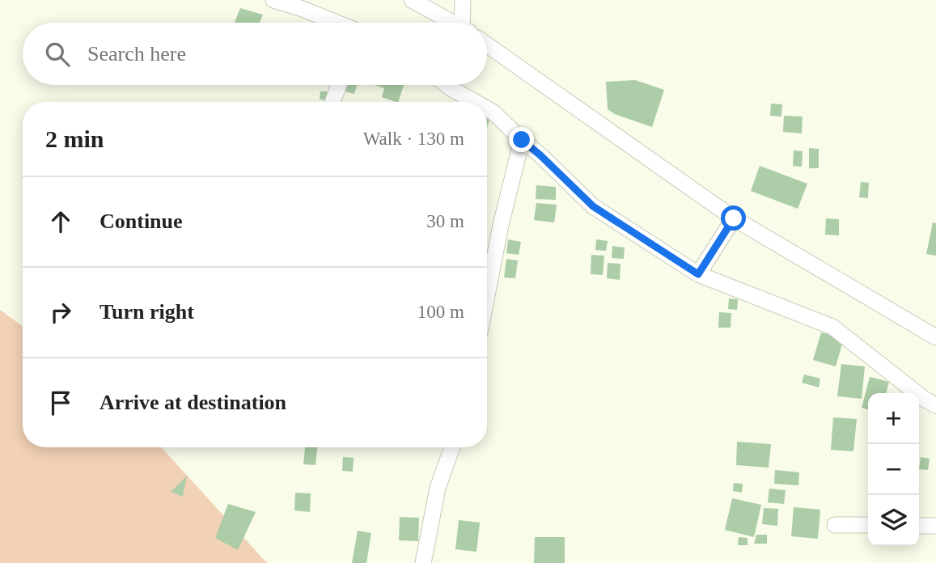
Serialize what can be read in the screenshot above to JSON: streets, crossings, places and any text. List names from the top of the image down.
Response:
{
  "page": {
    "search": "Search here",
    "heading": ["2 min", "Walk · 130 m"],
    "list": [
      ["Continue", "30 m"],
      ["Turn right", "100 m"],
      "Arrive at destination"
    ],
    "map_buttons": ["+", "−"]
  }
}
